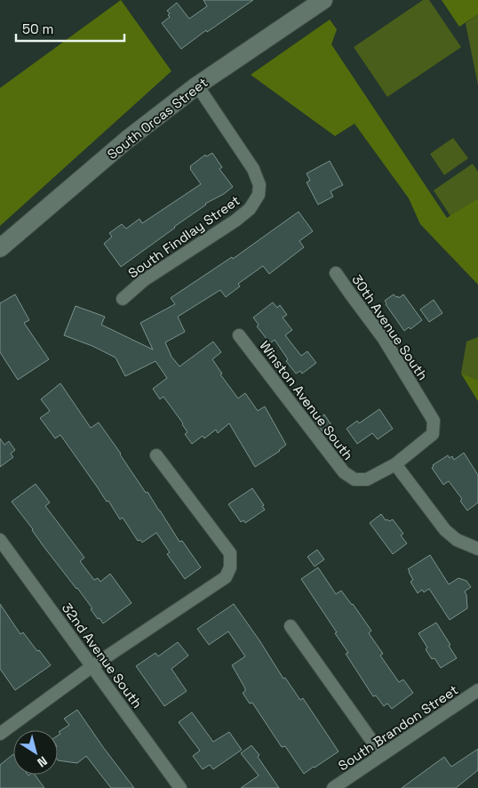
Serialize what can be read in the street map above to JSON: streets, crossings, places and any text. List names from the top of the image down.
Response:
{
  "streets": {
    "street": [
      "South Orcas Street",
      "South Findlay Street",
      "30th Avenue South",
      "Winston Avenue South",
      "32nd Avenue South",
      "South Brandon Street"
    ]
  },
  "crossings": [
    ["South Orcas Street", "South Findlay Street"],
    ["30th Avenue South", "Winston Avenue South"]
  ],
  "scale_bar": "50 m",
  "north": "bottom right"
}
